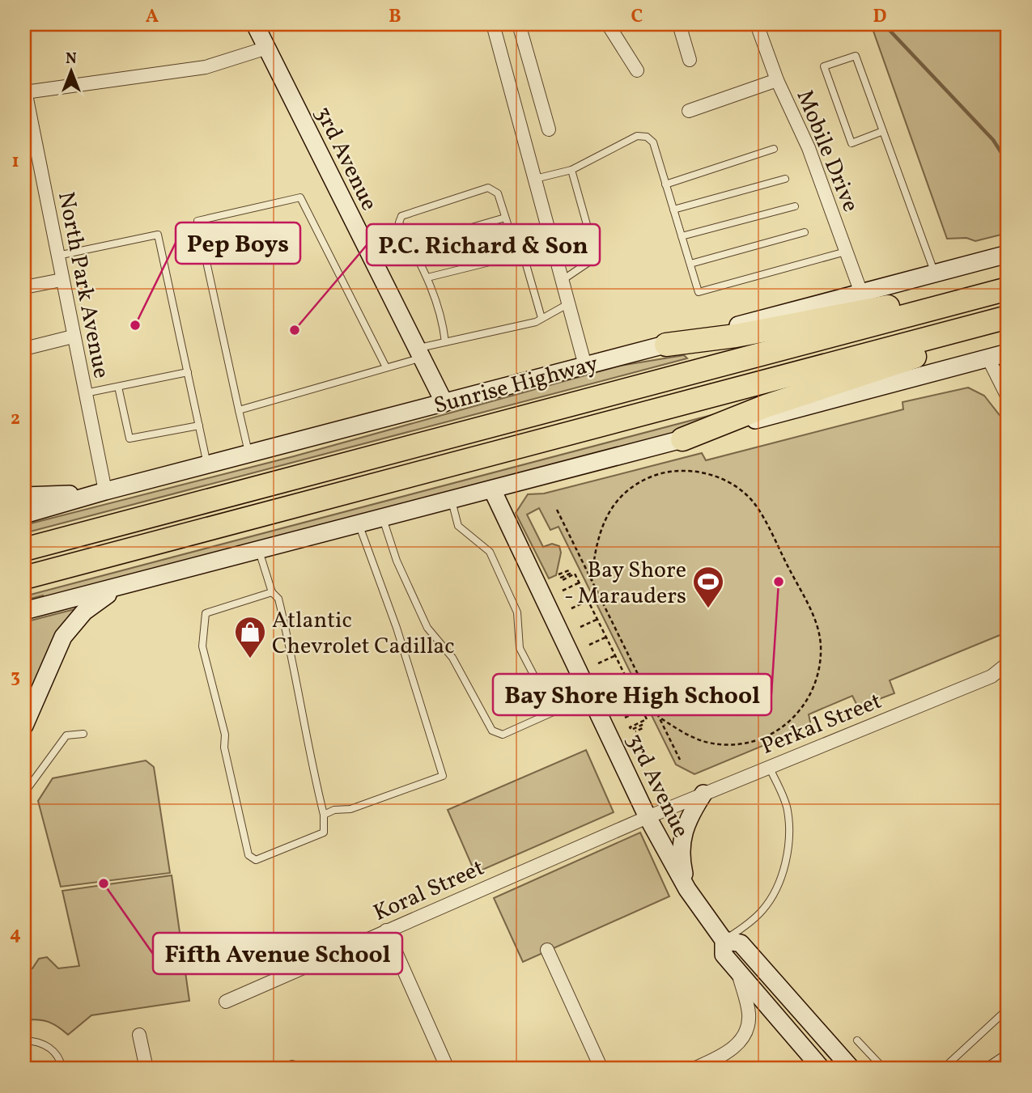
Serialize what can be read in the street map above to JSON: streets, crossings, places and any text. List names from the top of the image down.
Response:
{
  "streets": {
    "highway": ["Sunrise Highway"],
    "main road": ["3rd Avenue"],
    "street": [
      "Mobile Drive",
      "North Park Avenue",
      "Perkal Street",
      "Koral Street"
    ]
  },
  "crossings": [
    ["Mobile Drive", "Sunrise Highway"],
    ["3rd Avenue", "Sunrise Highway"],
    ["3rd Avenue", "Perkal Street"],
    ["3rd Avenue", "Koral Street"],
    ["North Park Avenue", "Sunrise Highway"],
    ["Perkal Street", "Koral Street"]
  ],
  "places": {
    "other": [
      "Pep Boys",
      "P.C. Richard & Son",
      "Bay Shore High School",
      "Fifth Avenue School"
    ],
    "sports": ["Bay Shore - Marauders"],
    "shop": ["Atlantic Chevrolet Cadillac"]
  },
  "north": "top",
  "grid": {
    "columns": [
      "A",
      "B",
      "C",
      "D"
    ],
    "rows": [
      "1",
      "2",
      "3",
      "4"
    ]
  }
}
